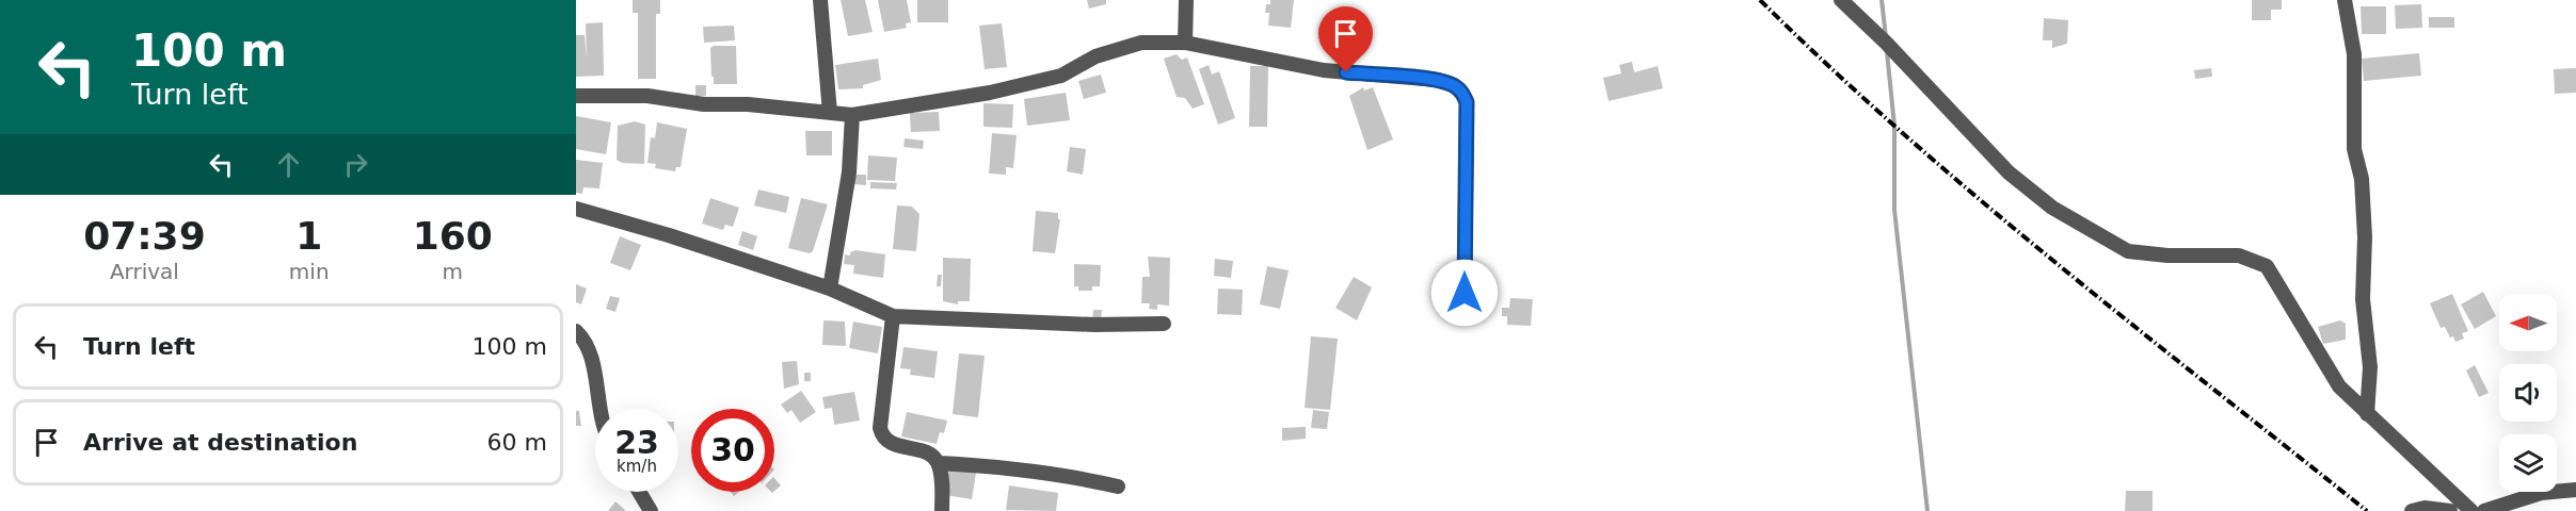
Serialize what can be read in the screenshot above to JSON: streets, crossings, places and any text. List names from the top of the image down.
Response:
{
  "north": "left",
  "page": {
    "turn": ["100 m", "Turn left"],
    "eta": [
      "07:39",
      "Arrival",
      "1",
      "min",
      "160",
      "m"
    ],
    "list": [
      {
        "name": "Turn left",
        "value": "100 m"
      },
      {
        "name": "Arrive at destination",
        "value": "60 m"
      }
    ],
    "speed": "23 km/h",
    "limit": "30"
  }
}
